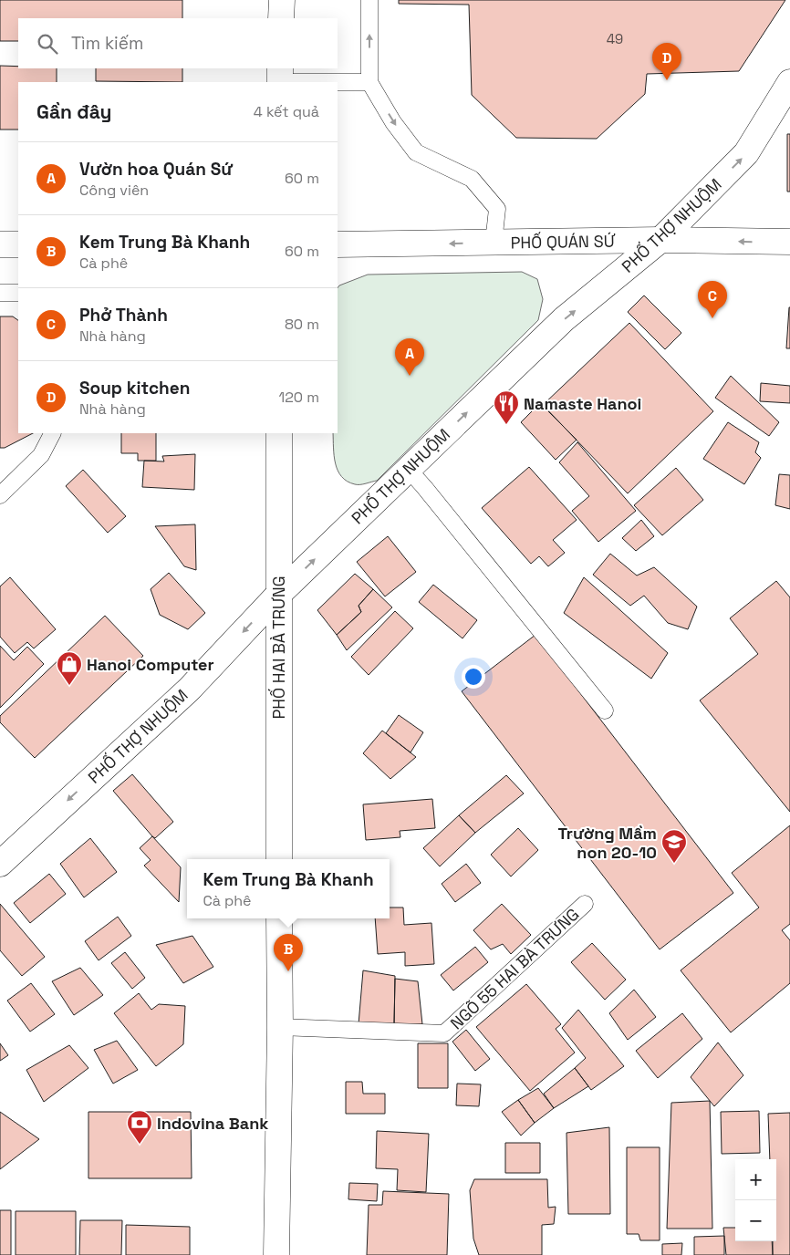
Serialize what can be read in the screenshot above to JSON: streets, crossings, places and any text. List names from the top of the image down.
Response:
{
  "streets": {
    "street": ["PHỐ THỢ NHUỘM", "PHỐ QUÁN SỨ", "PHỐ HAI BÀ TRƯNG"],
    "lane": ["NGÕ 55 HAI BÀ TRƯNG"]
  },
  "crossings": [
    ["PHỐ THỢ NHUỘM", "PHỐ QUÁN SỨ"],
    ["PHỐ THỢ NHUỘM", "PHỐ HAI BÀ TRƯNG"]
  ],
  "one_way": ["PHỐ QUÁN SỨ"],
  "places": {
    "restaurant": ["Namaste Hanoi"],
    "shop": ["Hanoi Computer"],
    "school or university": ["Trường Mầm non 20-10"],
    "bank": ["Indovina Bank"]
  },
  "house_numbers": ["49"],
  "page": {
    "search": "Tìm kiếm",
    "pins": [
      "D",
      "C",
      "A",
      "B"
    ],
    "heading": ["Gần đây", "4 kết quả"],
    "list": [
      {
        "mark": "A",
        "name": "Vườn hoa Quán Sứ",
        "note": "Công viên",
        "value": "60 m"
      },
      {
        "mark": "B",
        "name": "Kem Trung Bà Khanh",
        "note": "Cà phê",
        "value": "60 m"
      },
      {
        "mark": "C",
        "name": "Phở Thành",
        "note": "Nhà hàng",
        "value": "80 m"
      },
      {
        "mark": "D",
        "name": "Soup kitchen",
        "note": "Nhà hàng",
        "value": "120 m"
      }
    ],
    "popup": ["Kem Trung Bà Khanh", "Cà phê"],
    "map_buttons": ["+", "−"]
  }
}
